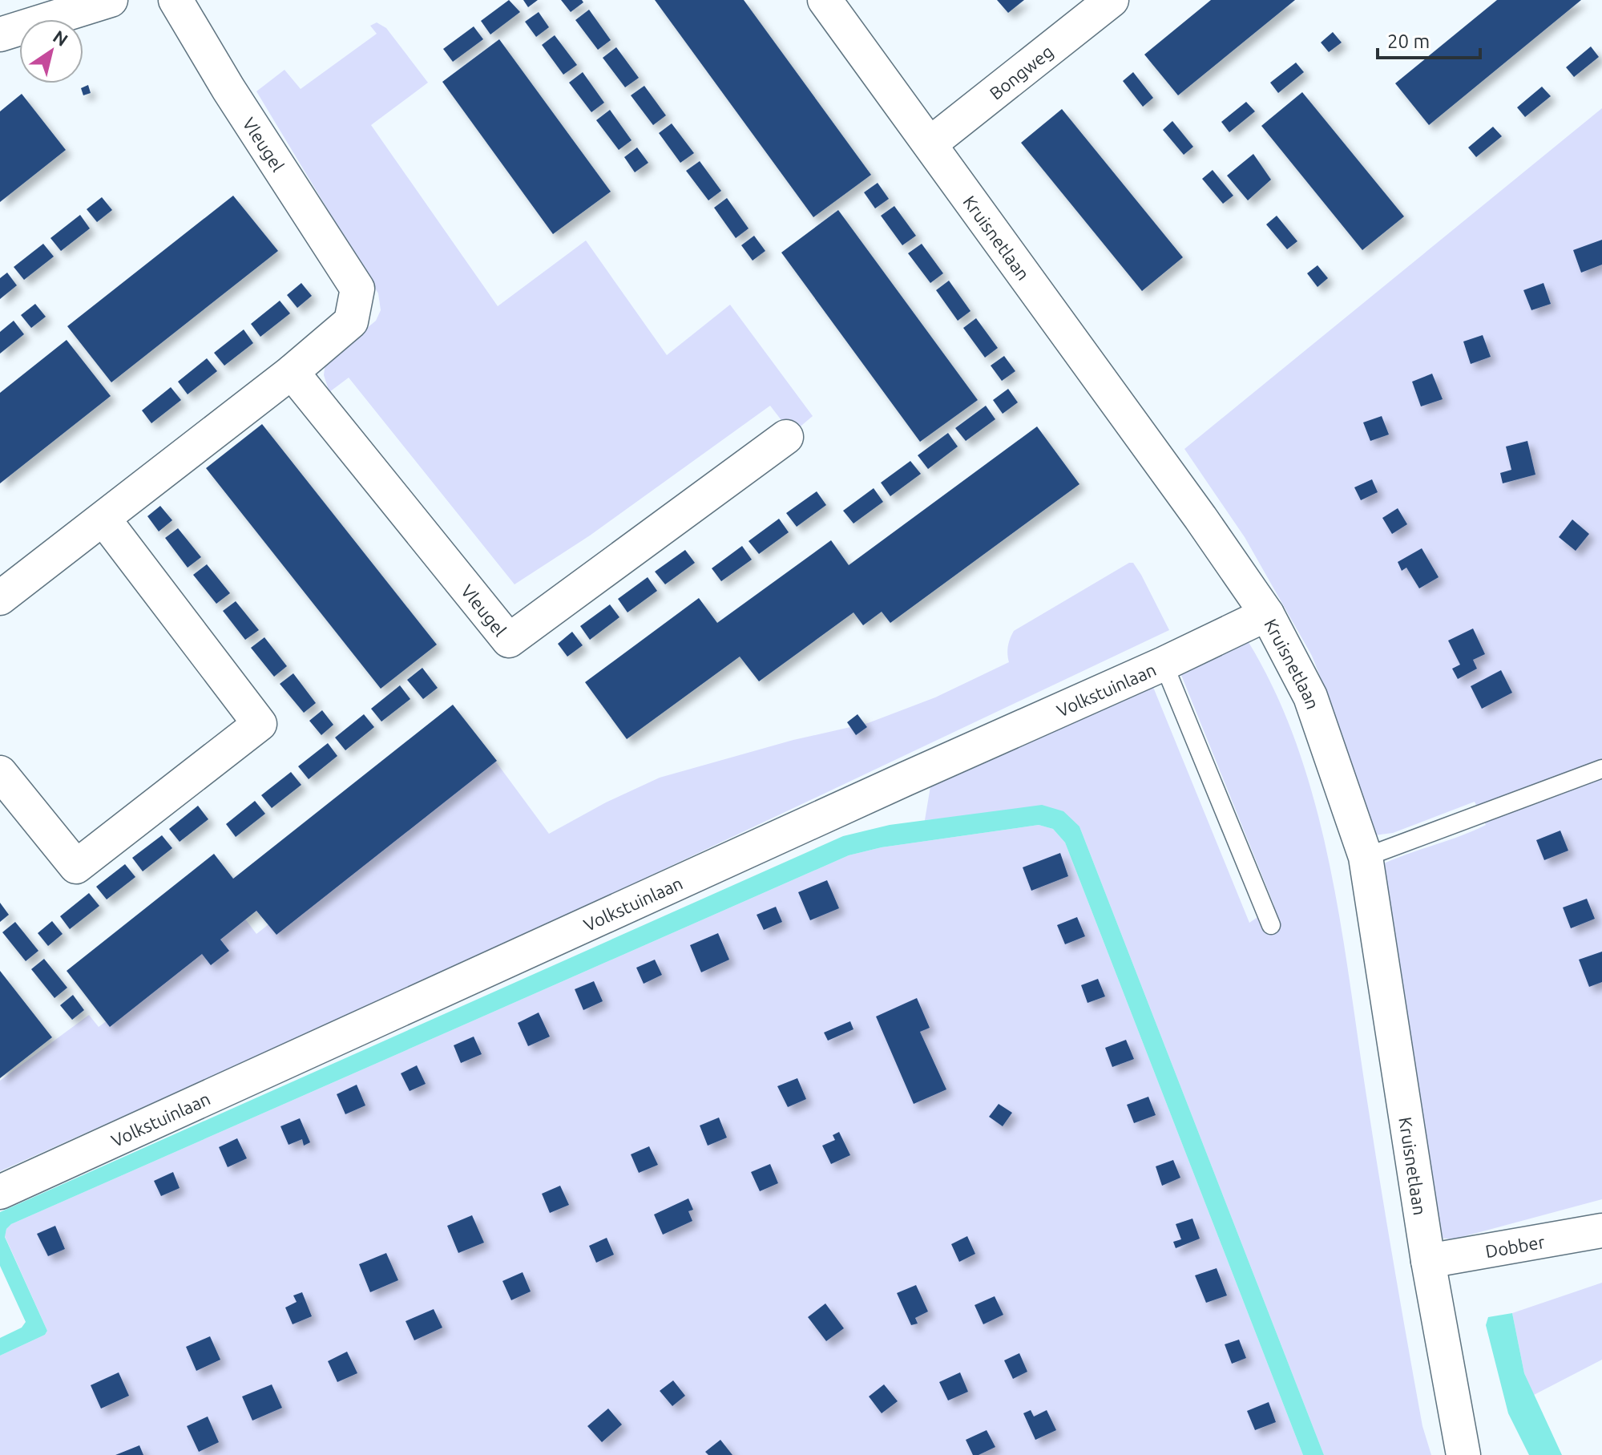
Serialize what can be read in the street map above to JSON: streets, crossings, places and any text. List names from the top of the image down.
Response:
{
  "streets": {
    "street": [
      "Bongweg",
      "Vleugel",
      "Kruisnetlaan",
      "Volkstuinlaan",
      "Dobber"
    ]
  },
  "crossings": [
    ["Bongweg", "Kruisnetlaan"],
    ["Kruisnetlaan", "Volkstuinlaan"],
    ["Kruisnetlaan", "Dobber"]
  ],
  "scale_bar": "20 m",
  "north": "top right"
}
